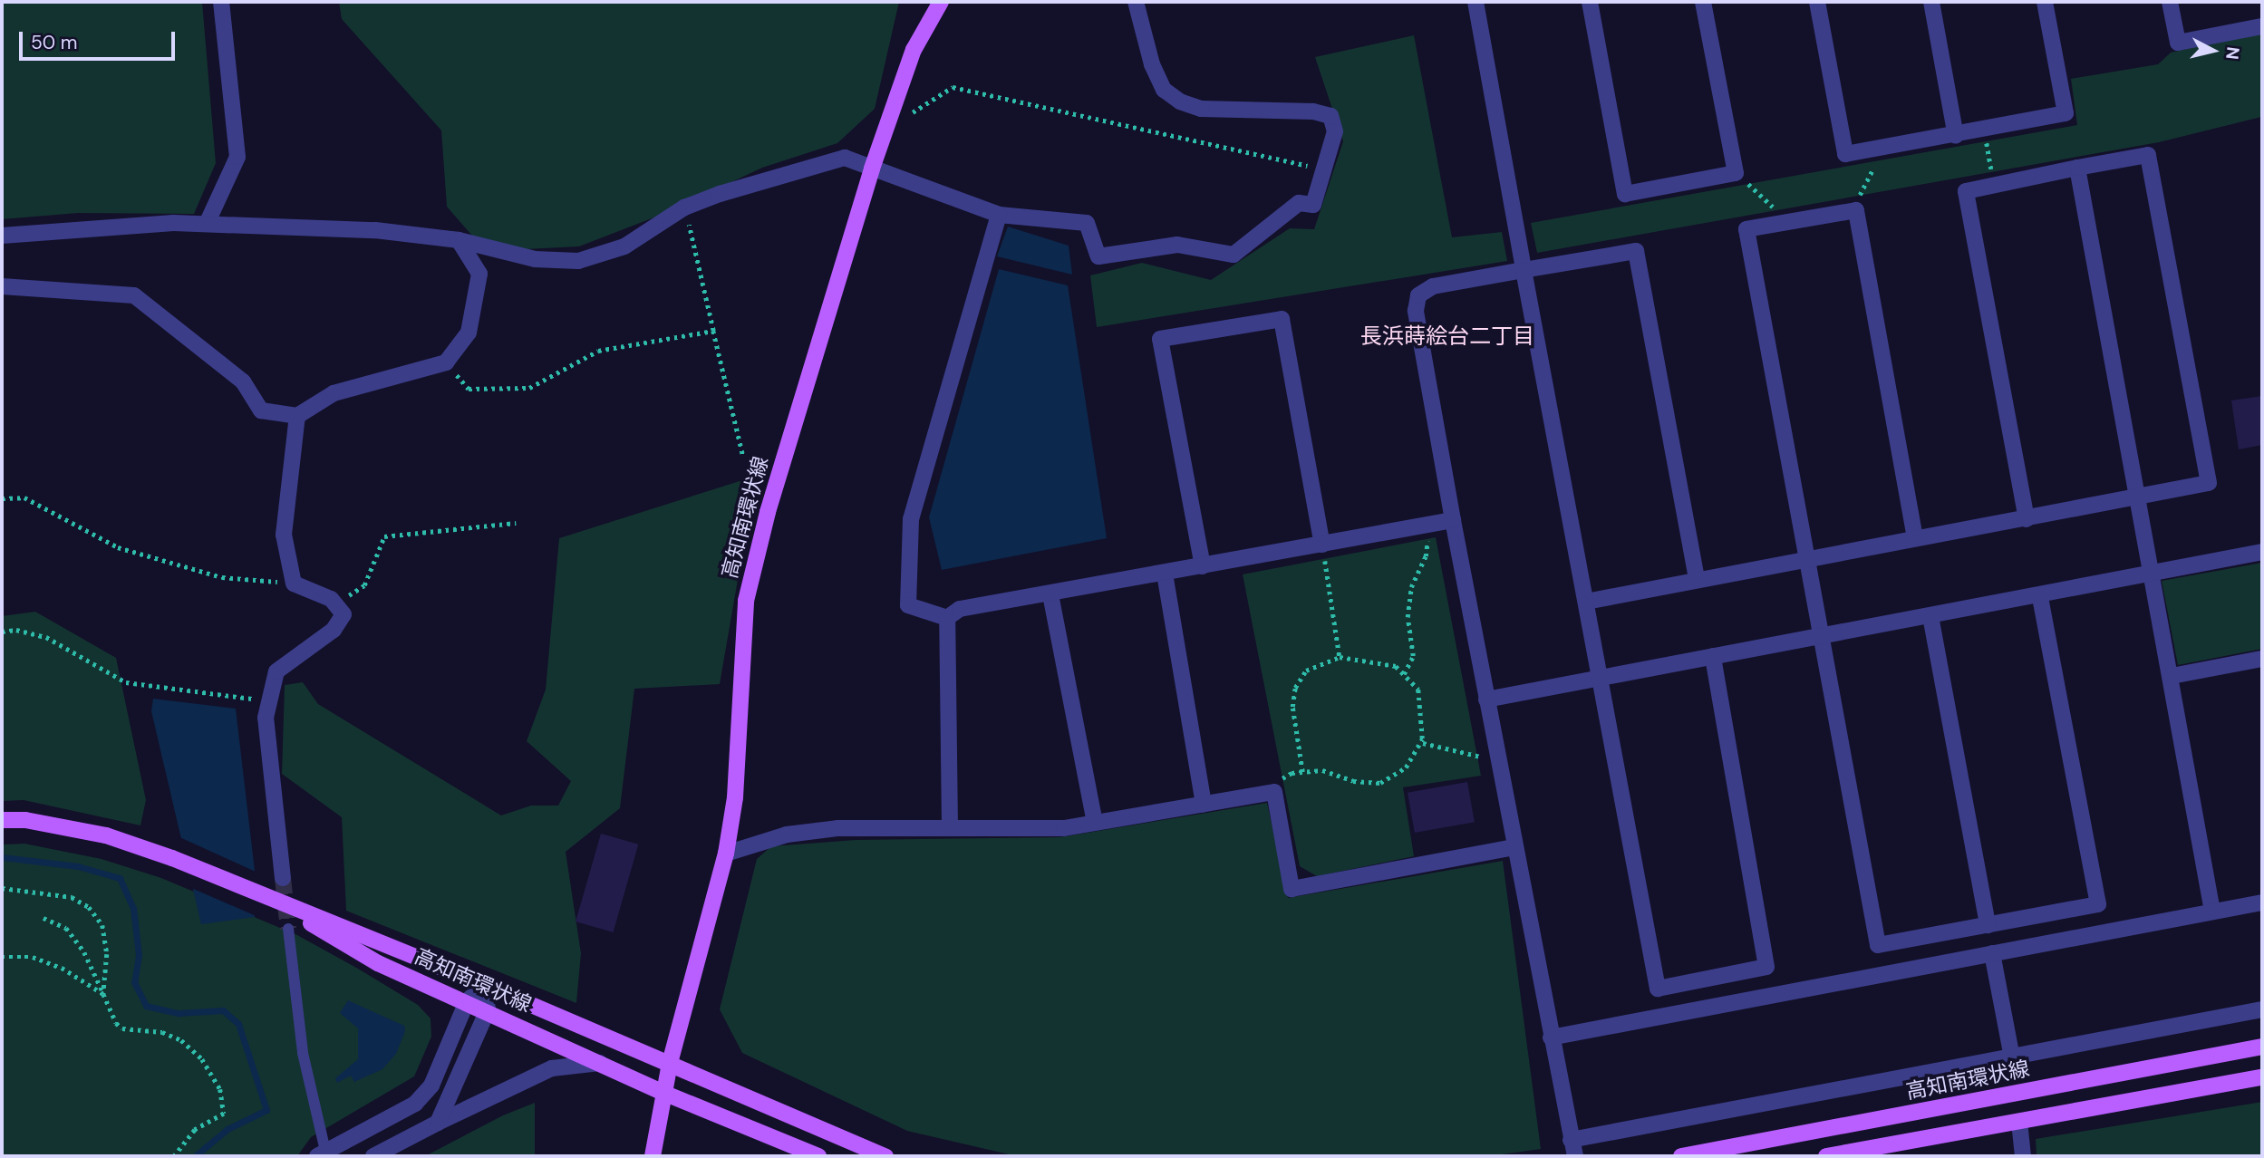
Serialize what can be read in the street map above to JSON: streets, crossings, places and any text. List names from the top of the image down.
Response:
{
  "streets": {
    "main road": ["高知南環状線"]
  },
  "districts": ["長浜蒔絵台二丁目"],
  "scale_bar": "50 m",
  "north": "right"
}
